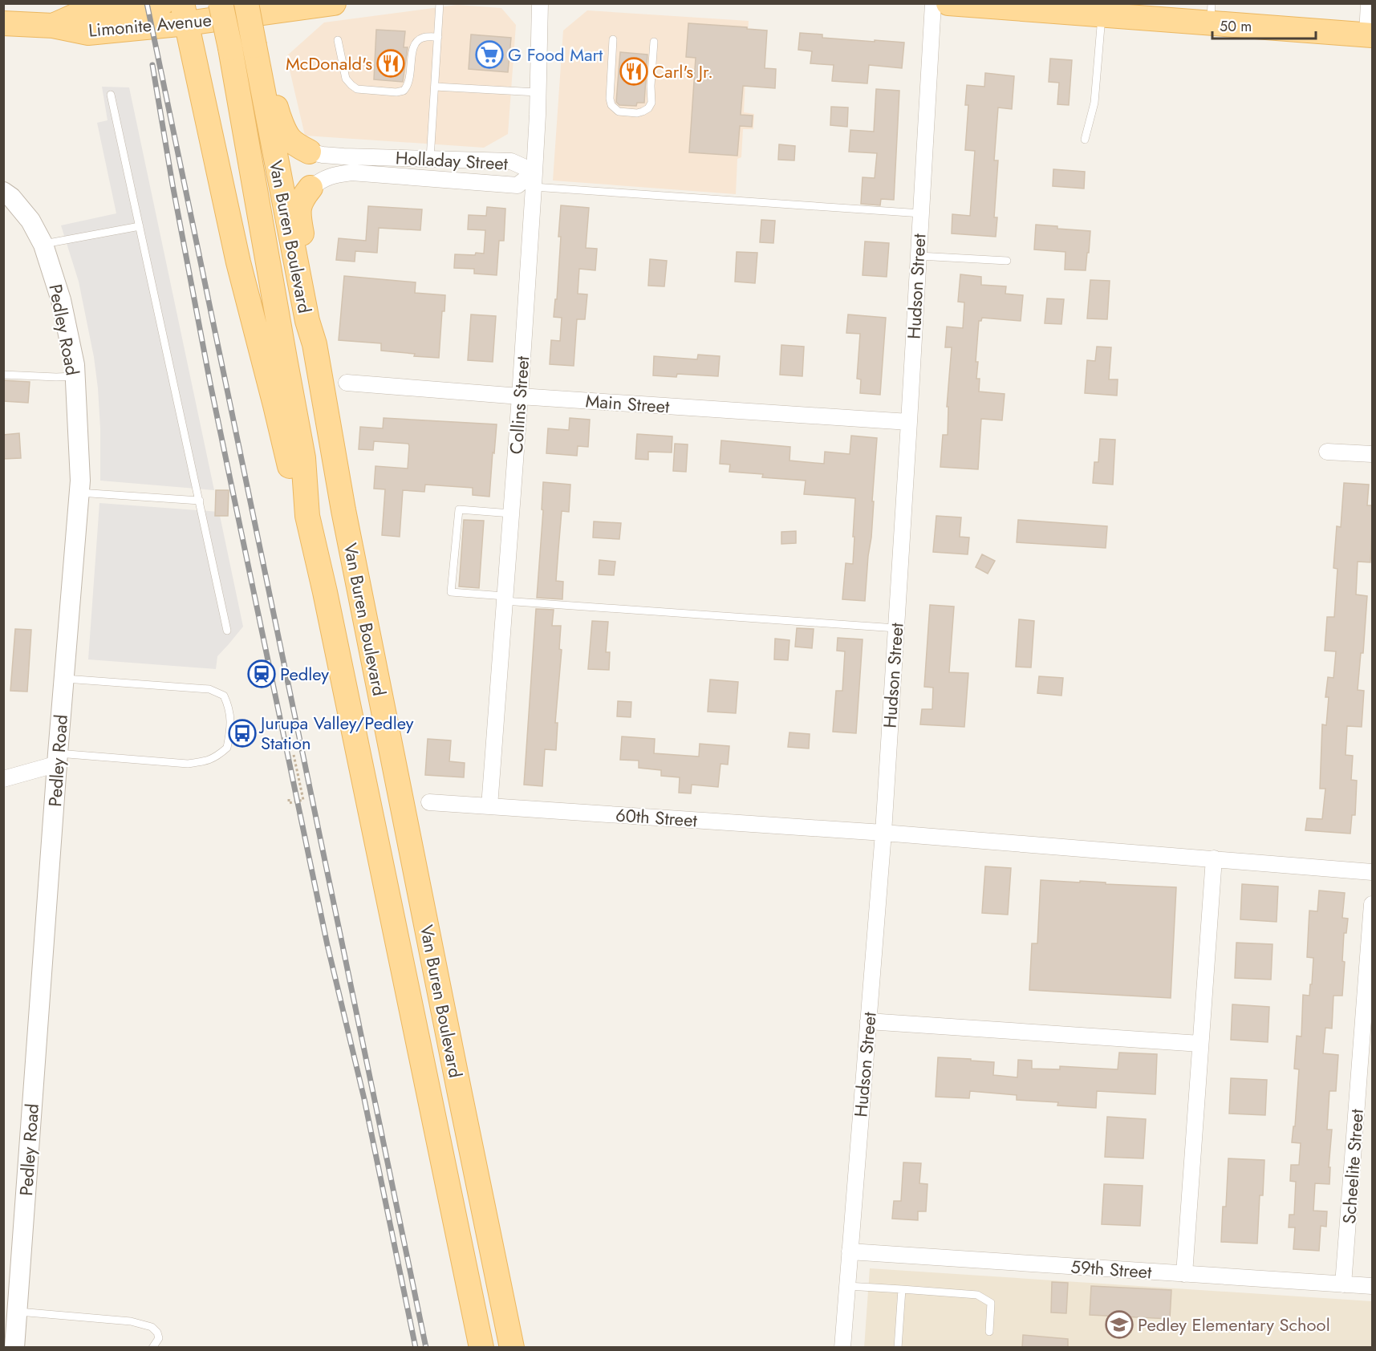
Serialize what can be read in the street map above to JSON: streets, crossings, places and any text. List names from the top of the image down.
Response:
{
  "streets": {
    "main road": ["Limonite Avenue", "Van Buren Boulevard"],
    "street": [
      "Holladay Street",
      "Hudson Street",
      "Pedley Road",
      "Main Street",
      "Collins Street",
      "60th Street",
      "Scheelite Street",
      "59th Street"
    ]
  },
  "crossings": [
    ["Holladay Street", "Collins Street"],
    ["Hudson Street", "Main Street"],
    ["Hudson Street", "60th Street"],
    ["Hudson Street", "59th Street"],
    ["Main Street", "Collins Street"],
    ["Collins Street", "60th Street"],
    ["Scheelite Street", "59th Street"]
  ],
  "places": {
    "supermarket": ["G Food Mart"],
    "restaurant": ["McDonald's", "Carl's Jr."],
    "station": ["Pedley"],
    "bus stop": ["Jurupa Valley/Pedley Station"],
    "school or university": ["Pedley Elementary School"]
  },
  "scale_bar": "50 m"
}
